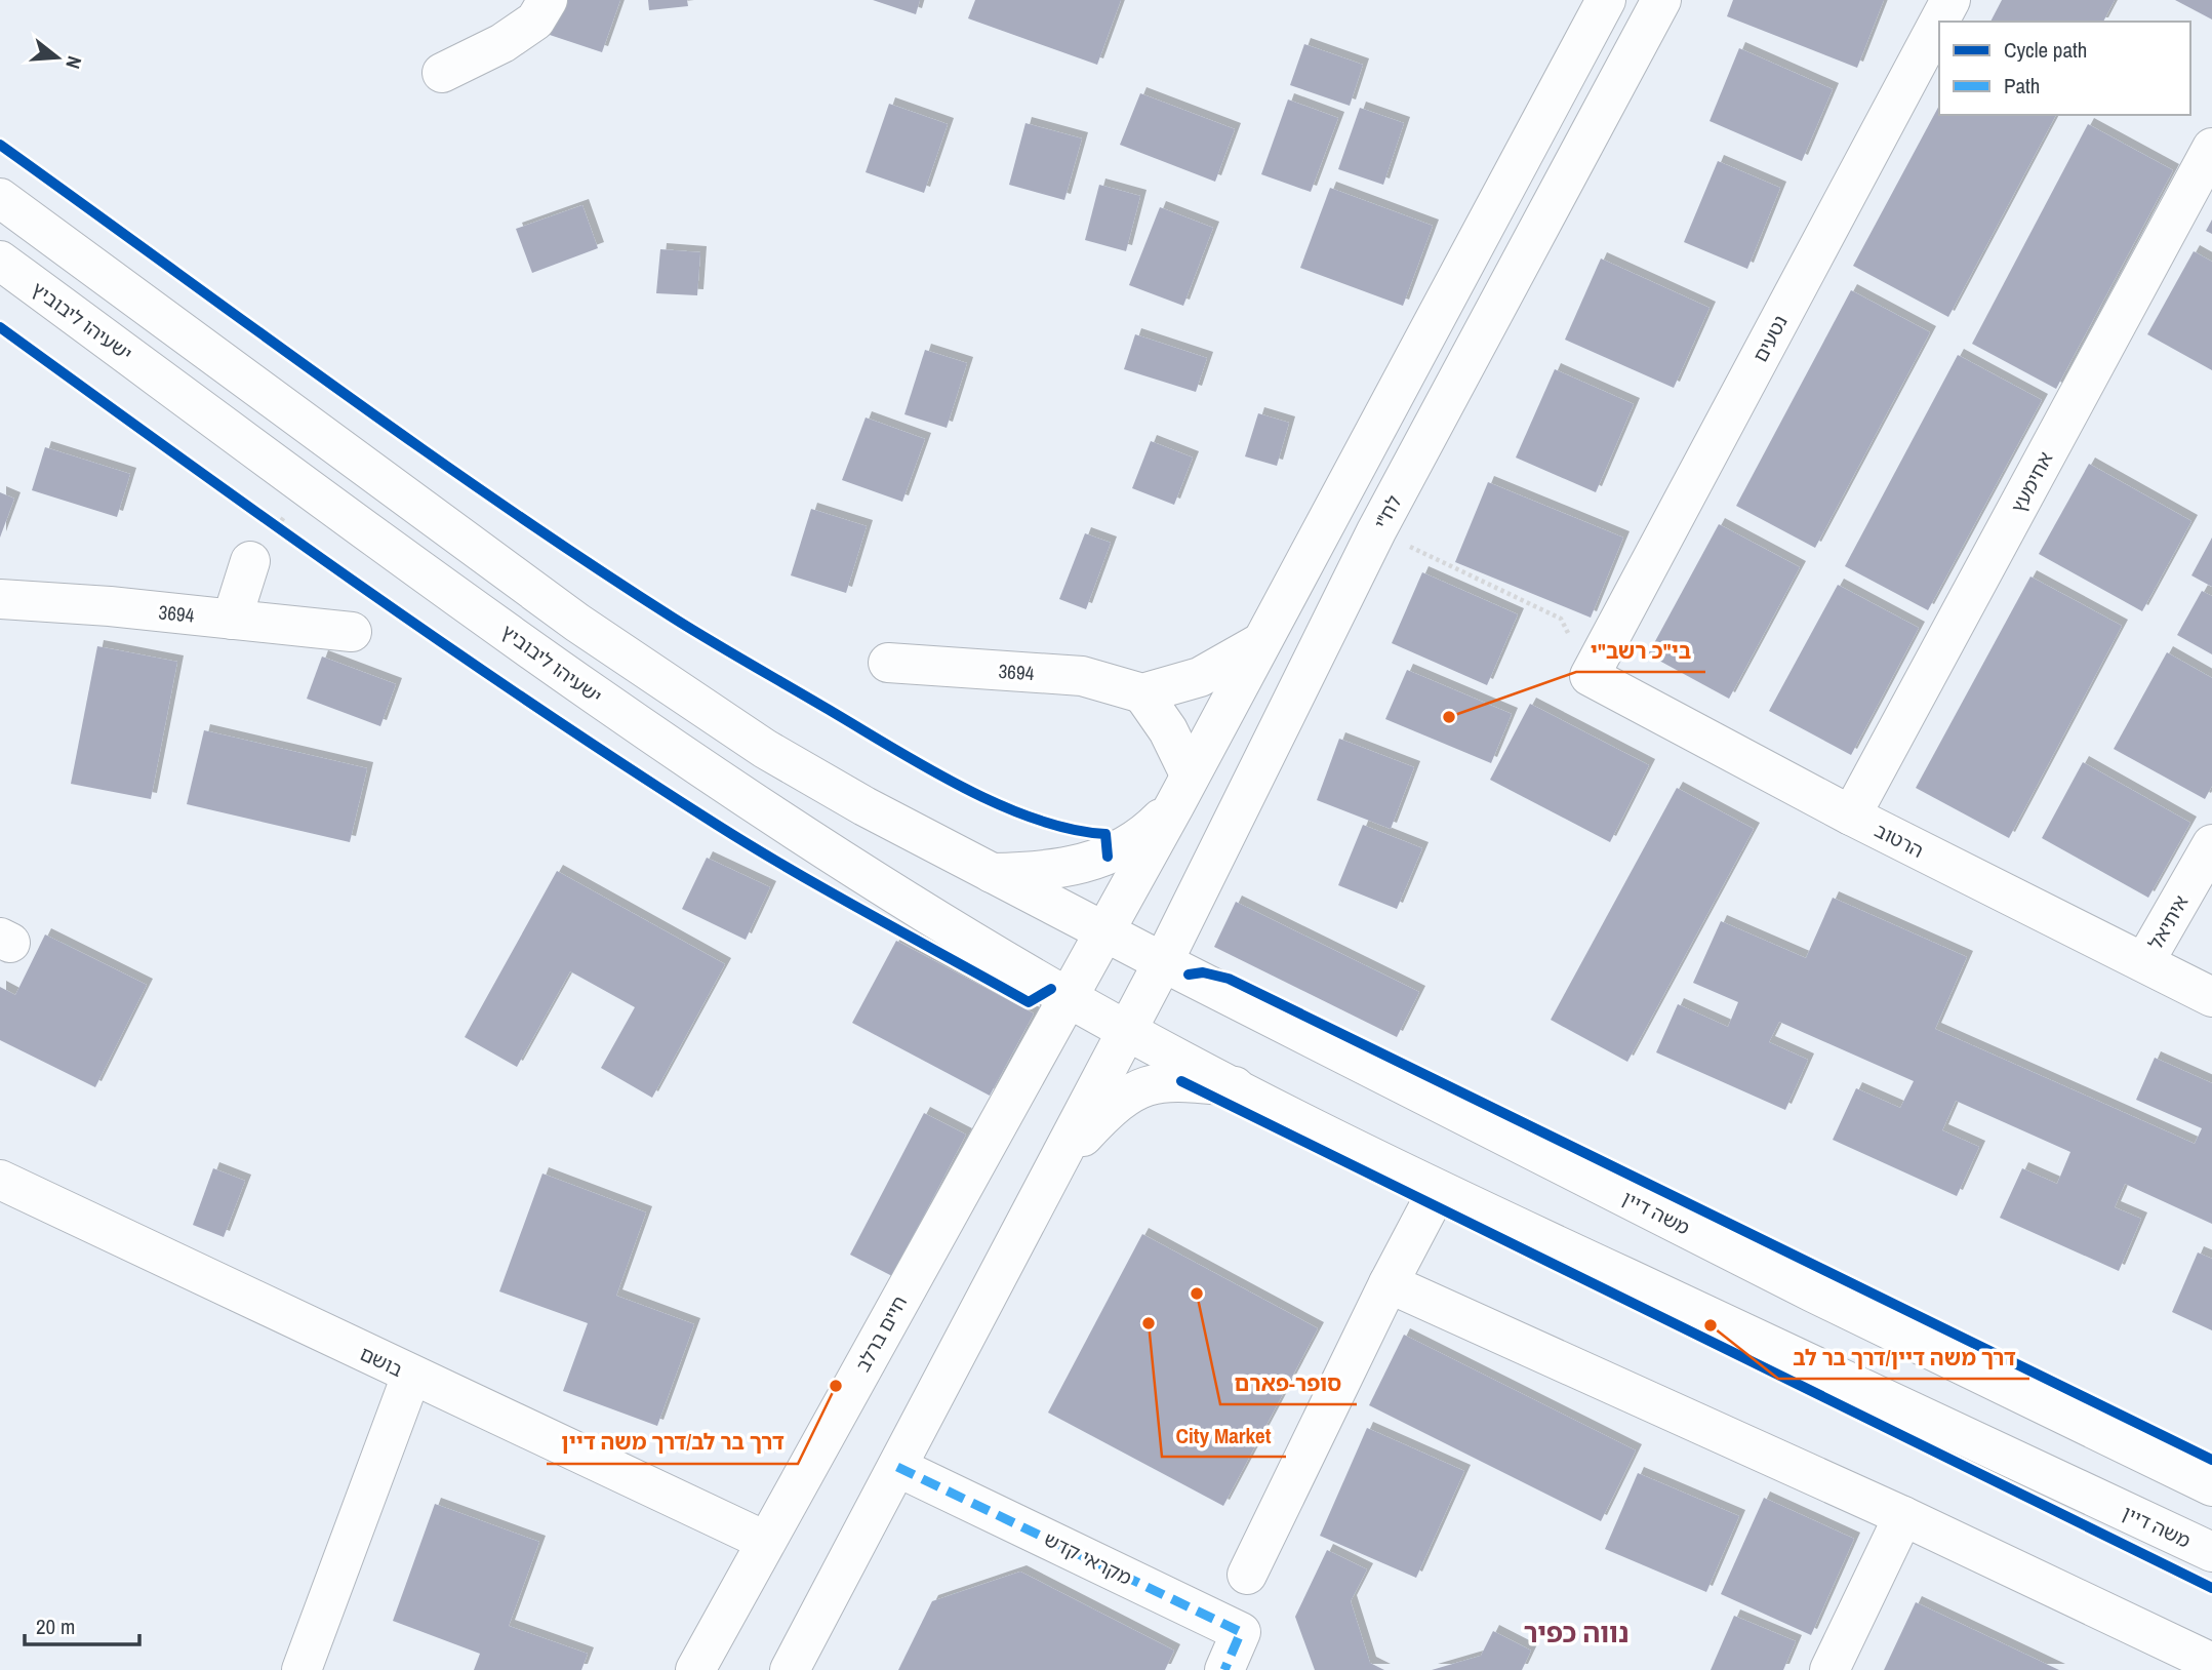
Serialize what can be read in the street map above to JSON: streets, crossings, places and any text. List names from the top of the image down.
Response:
{
  "streets": {
    "street": [
      "ישעיהו ליבוביץ",
      "נטעים",
      "אחימעץ",
      "לח\"י",
      "3694",
      "הרטוב",
      "איתיאל",
      "משה דיין",
      "חיים ברלב",
      "בושם",
      "מקראי קדש"
    ]
  },
  "crossings": [
    ["ישעיהו ליבוביץ", "לח\"י"],
    ["ישעיהו ליבוביץ", "משה דיין"],
    ["ישעיהו ליבוביץ", "חיים ברלב"],
    ["נטעים", "הרטוב"],
    ["אחימעץ", "הרטוב"],
    ["לח\"י", "משה דיין"],
    ["הרטוב", "איתיאל"],
    ["חיים ברלב", "בושם"]
  ],
  "districts": ["נווה כפיר"],
  "places": [
    "בי\"כ רשב\"י",
    "סופר-פארם",
    "City Market",
    "דרך משה דיין/דרך בר לב",
    "דרך בר לב/דרך משה דיין"
  ],
  "legend": ["Cycle path", "Path"],
  "scale_bar": "20 m",
  "north": "right"
}
